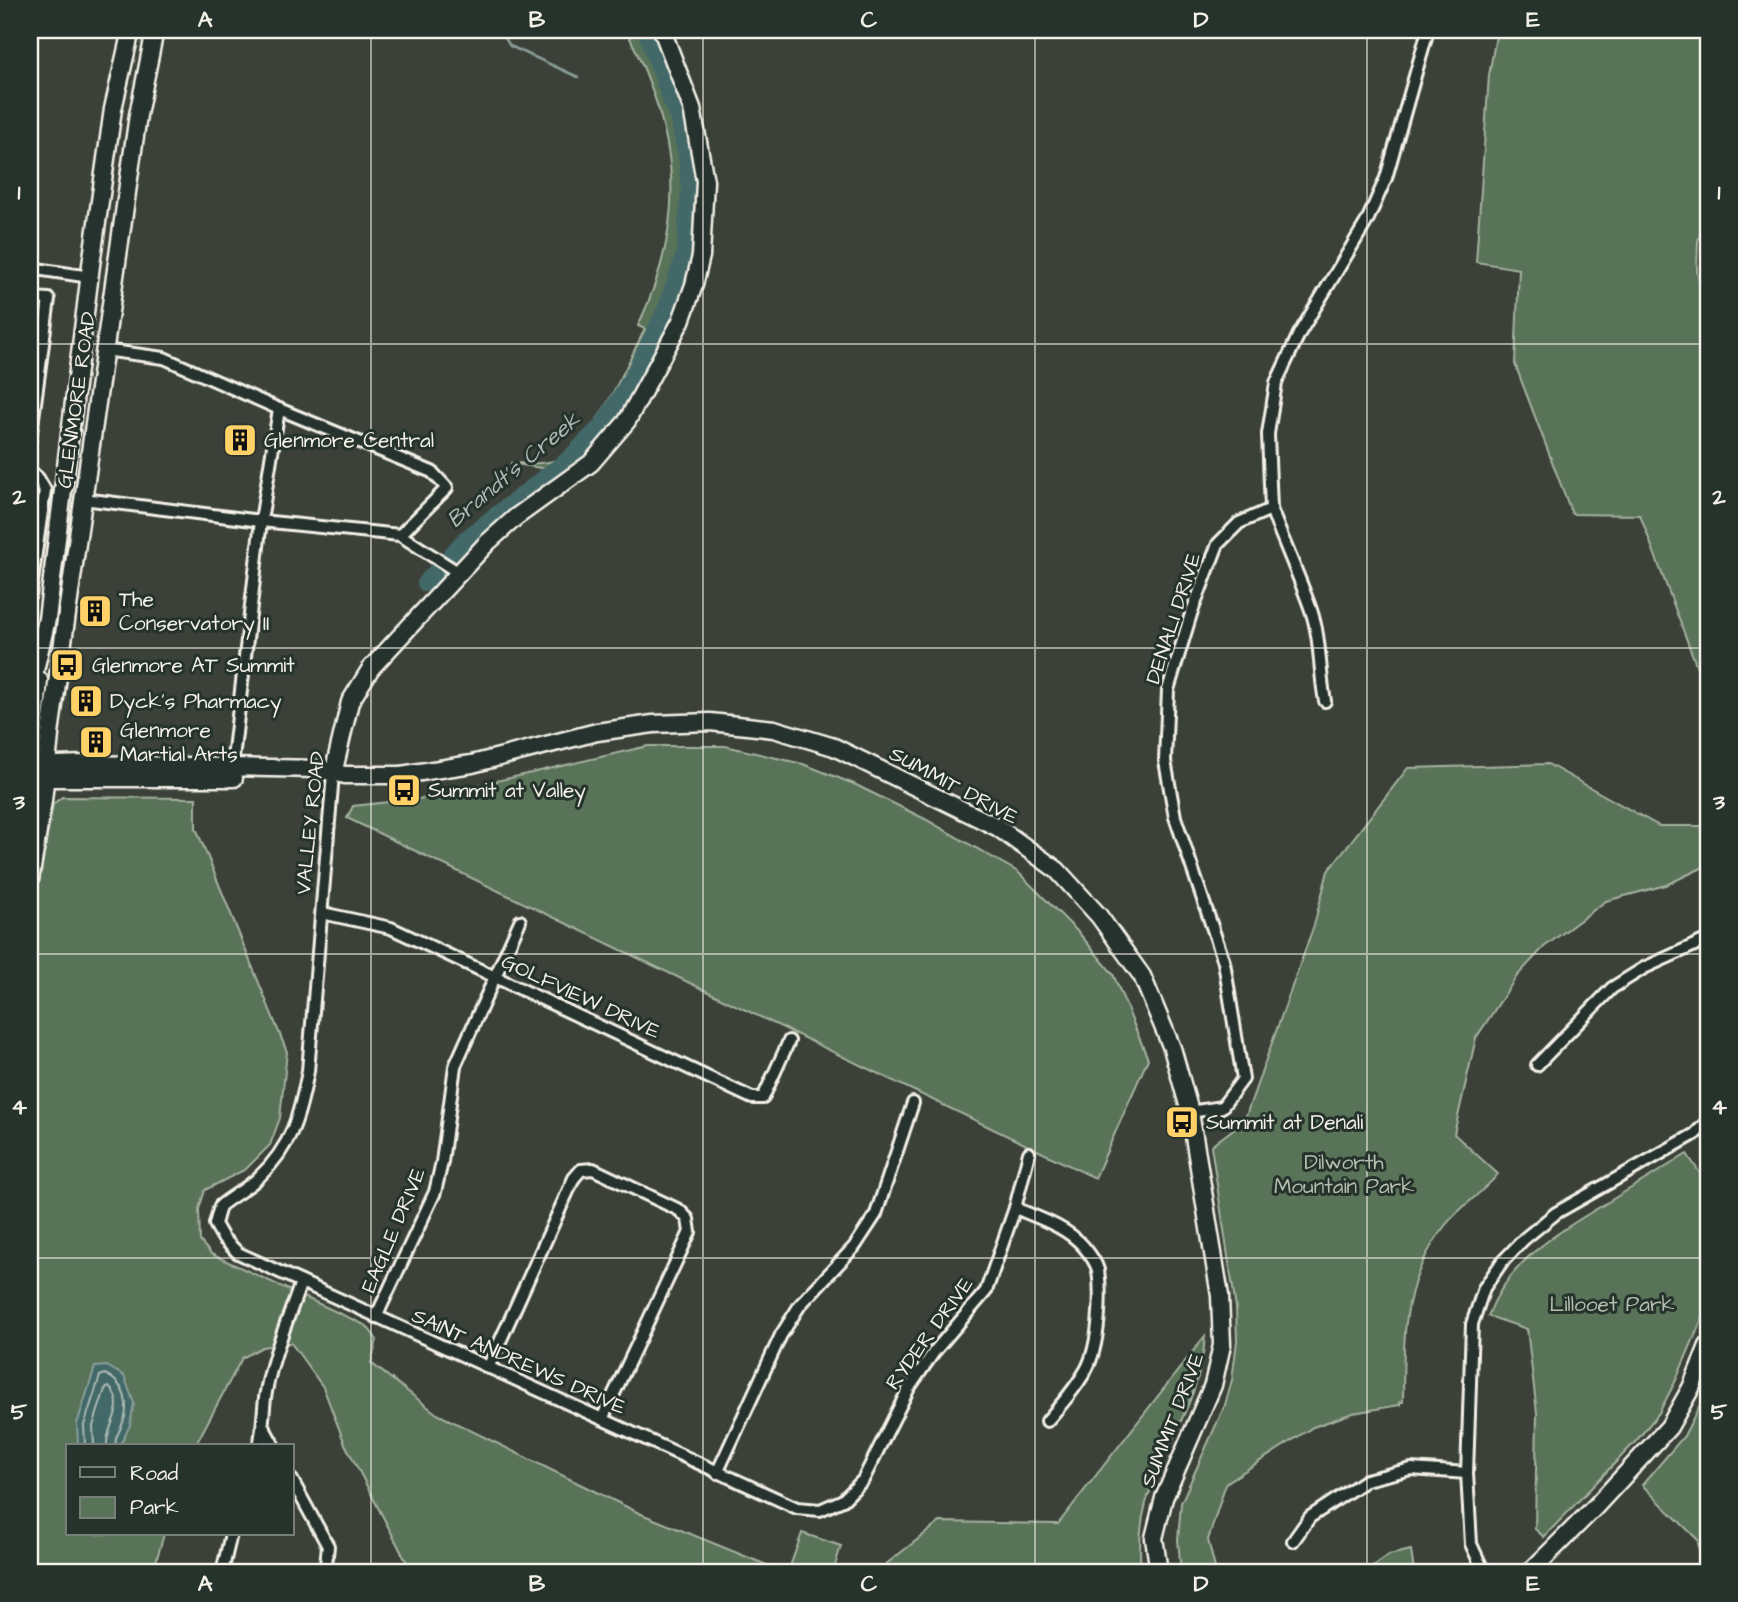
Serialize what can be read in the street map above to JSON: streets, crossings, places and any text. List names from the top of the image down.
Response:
{
  "streets": {
    "street": [
      "GLENMORE ROAD",
      "DENALI DRIVE",
      "SUMMIT DRIVE",
      "VALLEY ROAD",
      "GOLFVIEW DRIVE",
      "EAGLE DRIVE",
      "RYDER DRIVE",
      "SAINT ANDREWS DRIVE"
    ]
  },
  "crossings": [
    ["GLENMORE ROAD", "SUMMIT DRIVE"],
    ["DENALI DRIVE", "SUMMIT DRIVE"],
    ["SUMMIT DRIVE", "VALLEY ROAD"],
    ["VALLEY ROAD", "GOLFVIEW DRIVE"],
    ["VALLEY ROAD", "SAINT ANDREWS DRIVE"],
    ["GOLFVIEW DRIVE", "EAGLE DRIVE"],
    ["EAGLE DRIVE", "SAINT ANDREWS DRIVE"],
    ["RYDER DRIVE", "SAINT ANDREWS DRIVE"]
  ],
  "water": ["Brandt's Creek"],
  "parks": ["Dilworth Mountain Park", "Lillooet Park"],
  "places": {
    "building": [
      "Glenmore Central",
      "The Conservatory II",
      "Dyck's Pharmacy",
      "Glenmore Martial Arts"
    ],
    "bus stop": ["Glenmore AT Summit", "Summit at Valley", "Summit at Denali"]
  },
  "legend": ["Road", "Park"],
  "grid": {
    "columns": [
      "A",
      "B",
      "C",
      "D",
      "E"
    ],
    "rows": [
      "1",
      "2",
      "3",
      "4",
      "5"
    ]
  }
}
